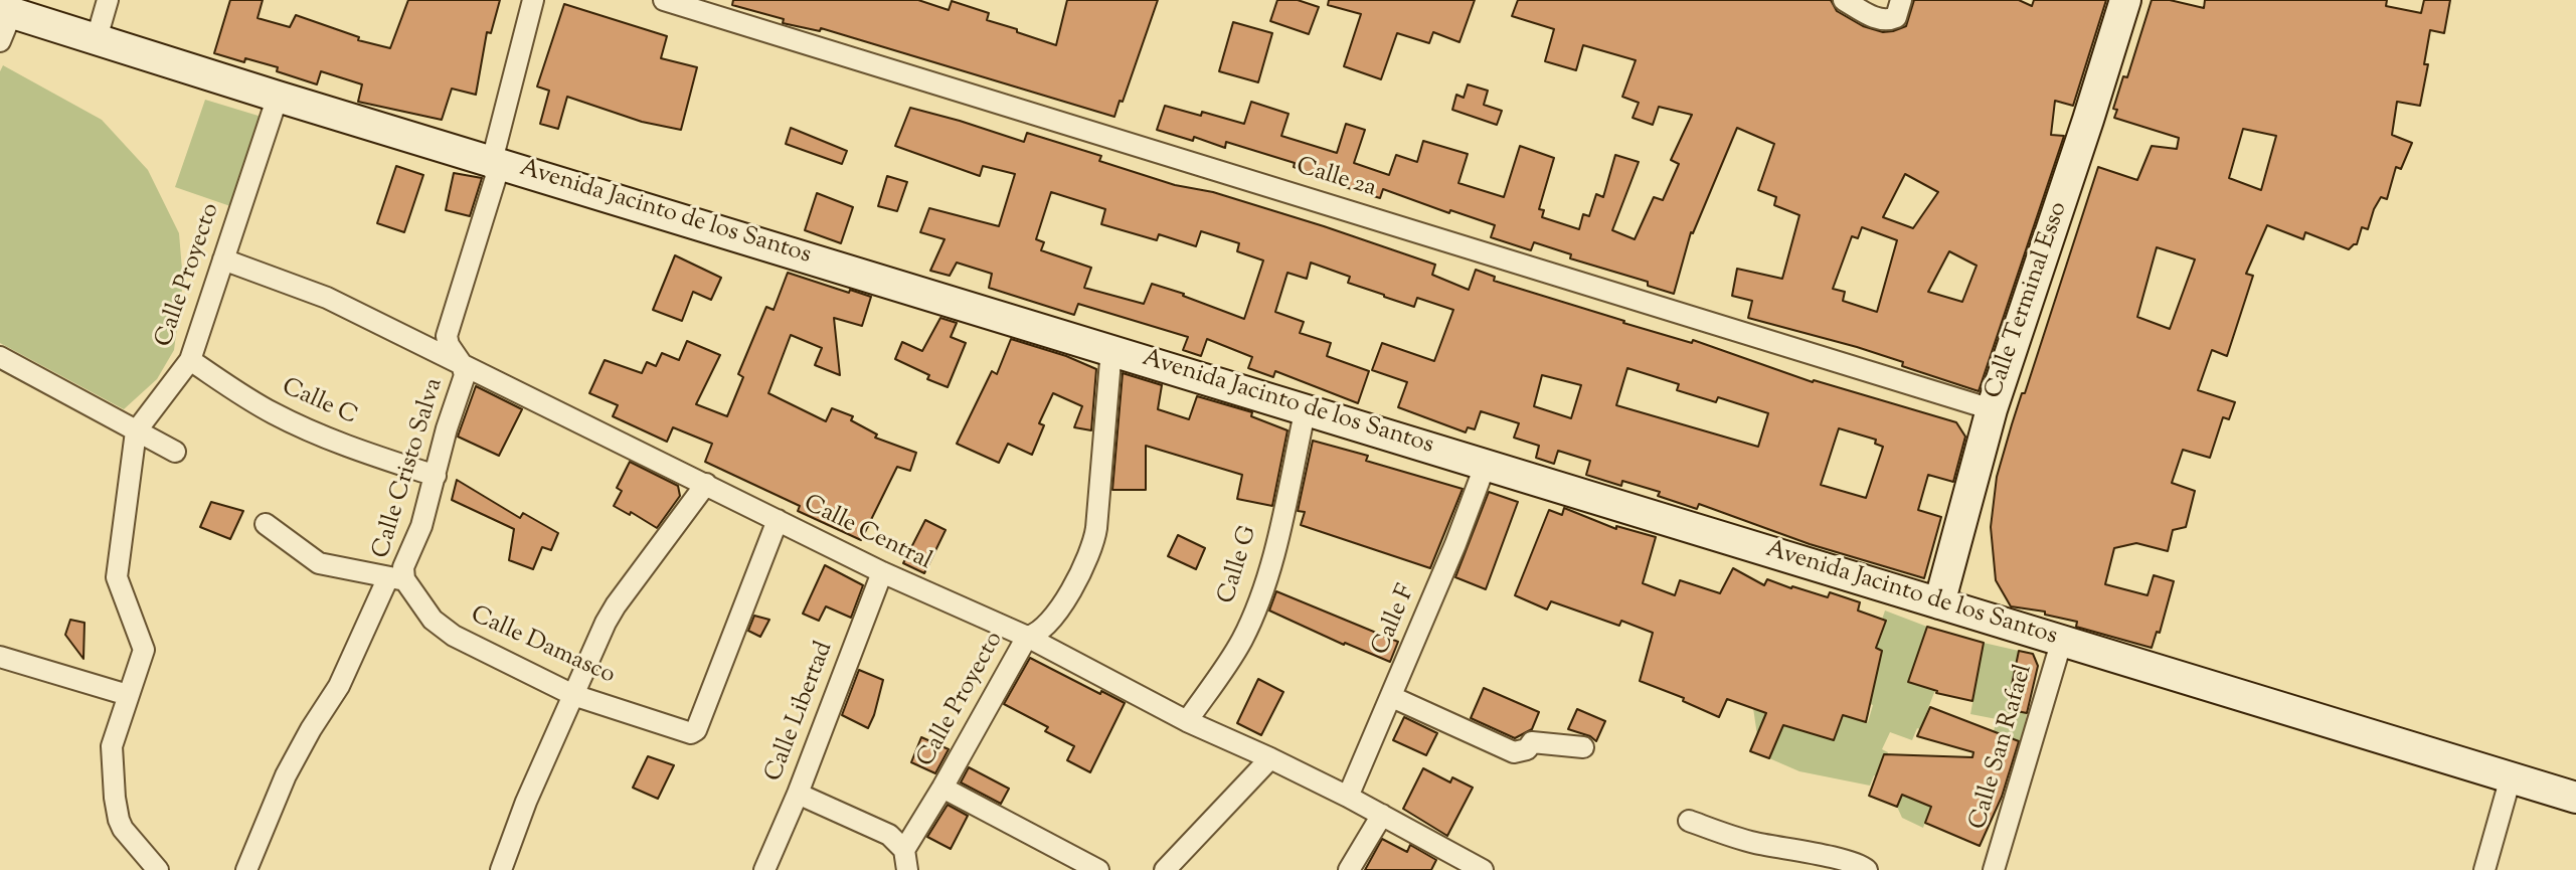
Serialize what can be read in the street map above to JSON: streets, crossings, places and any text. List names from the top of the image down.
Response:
{
  "streets": {
    "main road": ["Avenida Jacinto de los Santos", "Calle Terminal Esso"],
    "street": [
      "Calle 2a",
      "Calle Proyecto",
      "Calle C",
      "Calle Cristo Salva",
      "Calle Central",
      "Calle G",
      "Calle F",
      "Calle Damasco",
      "Calle Libertad",
      "Calle San Rafael"
    ]
  },
  "crossings": [
    ["Calle 2a", "Calle Terminal Esso"],
    ["Avenida Jacinto de los Santos", "Calle Proyecto"],
    ["Avenida Jacinto de los Santos", "Calle Terminal Esso"],
    ["Avenida Jacinto de los Santos", "Calle Cristo Salva"],
    ["Avenida Jacinto de los Santos", "Calle G"],
    ["Avenida Jacinto de los Santos", "Calle F"],
    ["Avenida Jacinto de los Santos", "Calle San Rafael"],
    ["Calle Proyecto", "Calle C"],
    ["Calle Proyecto", "Calle Central"],
    ["Calle C", "Calle Cristo Salva"],
    ["Calle Cristo Salva", "Calle Central"],
    ["Calle Cristo Salva", "Calle Damasco"],
    ["Calle Central", "Calle G"],
    ["Calle Central", "Calle F"],
    ["Calle Central", "Calle Damasco"],
    ["Calle Central", "Calle Libertad"]
  ]
}
